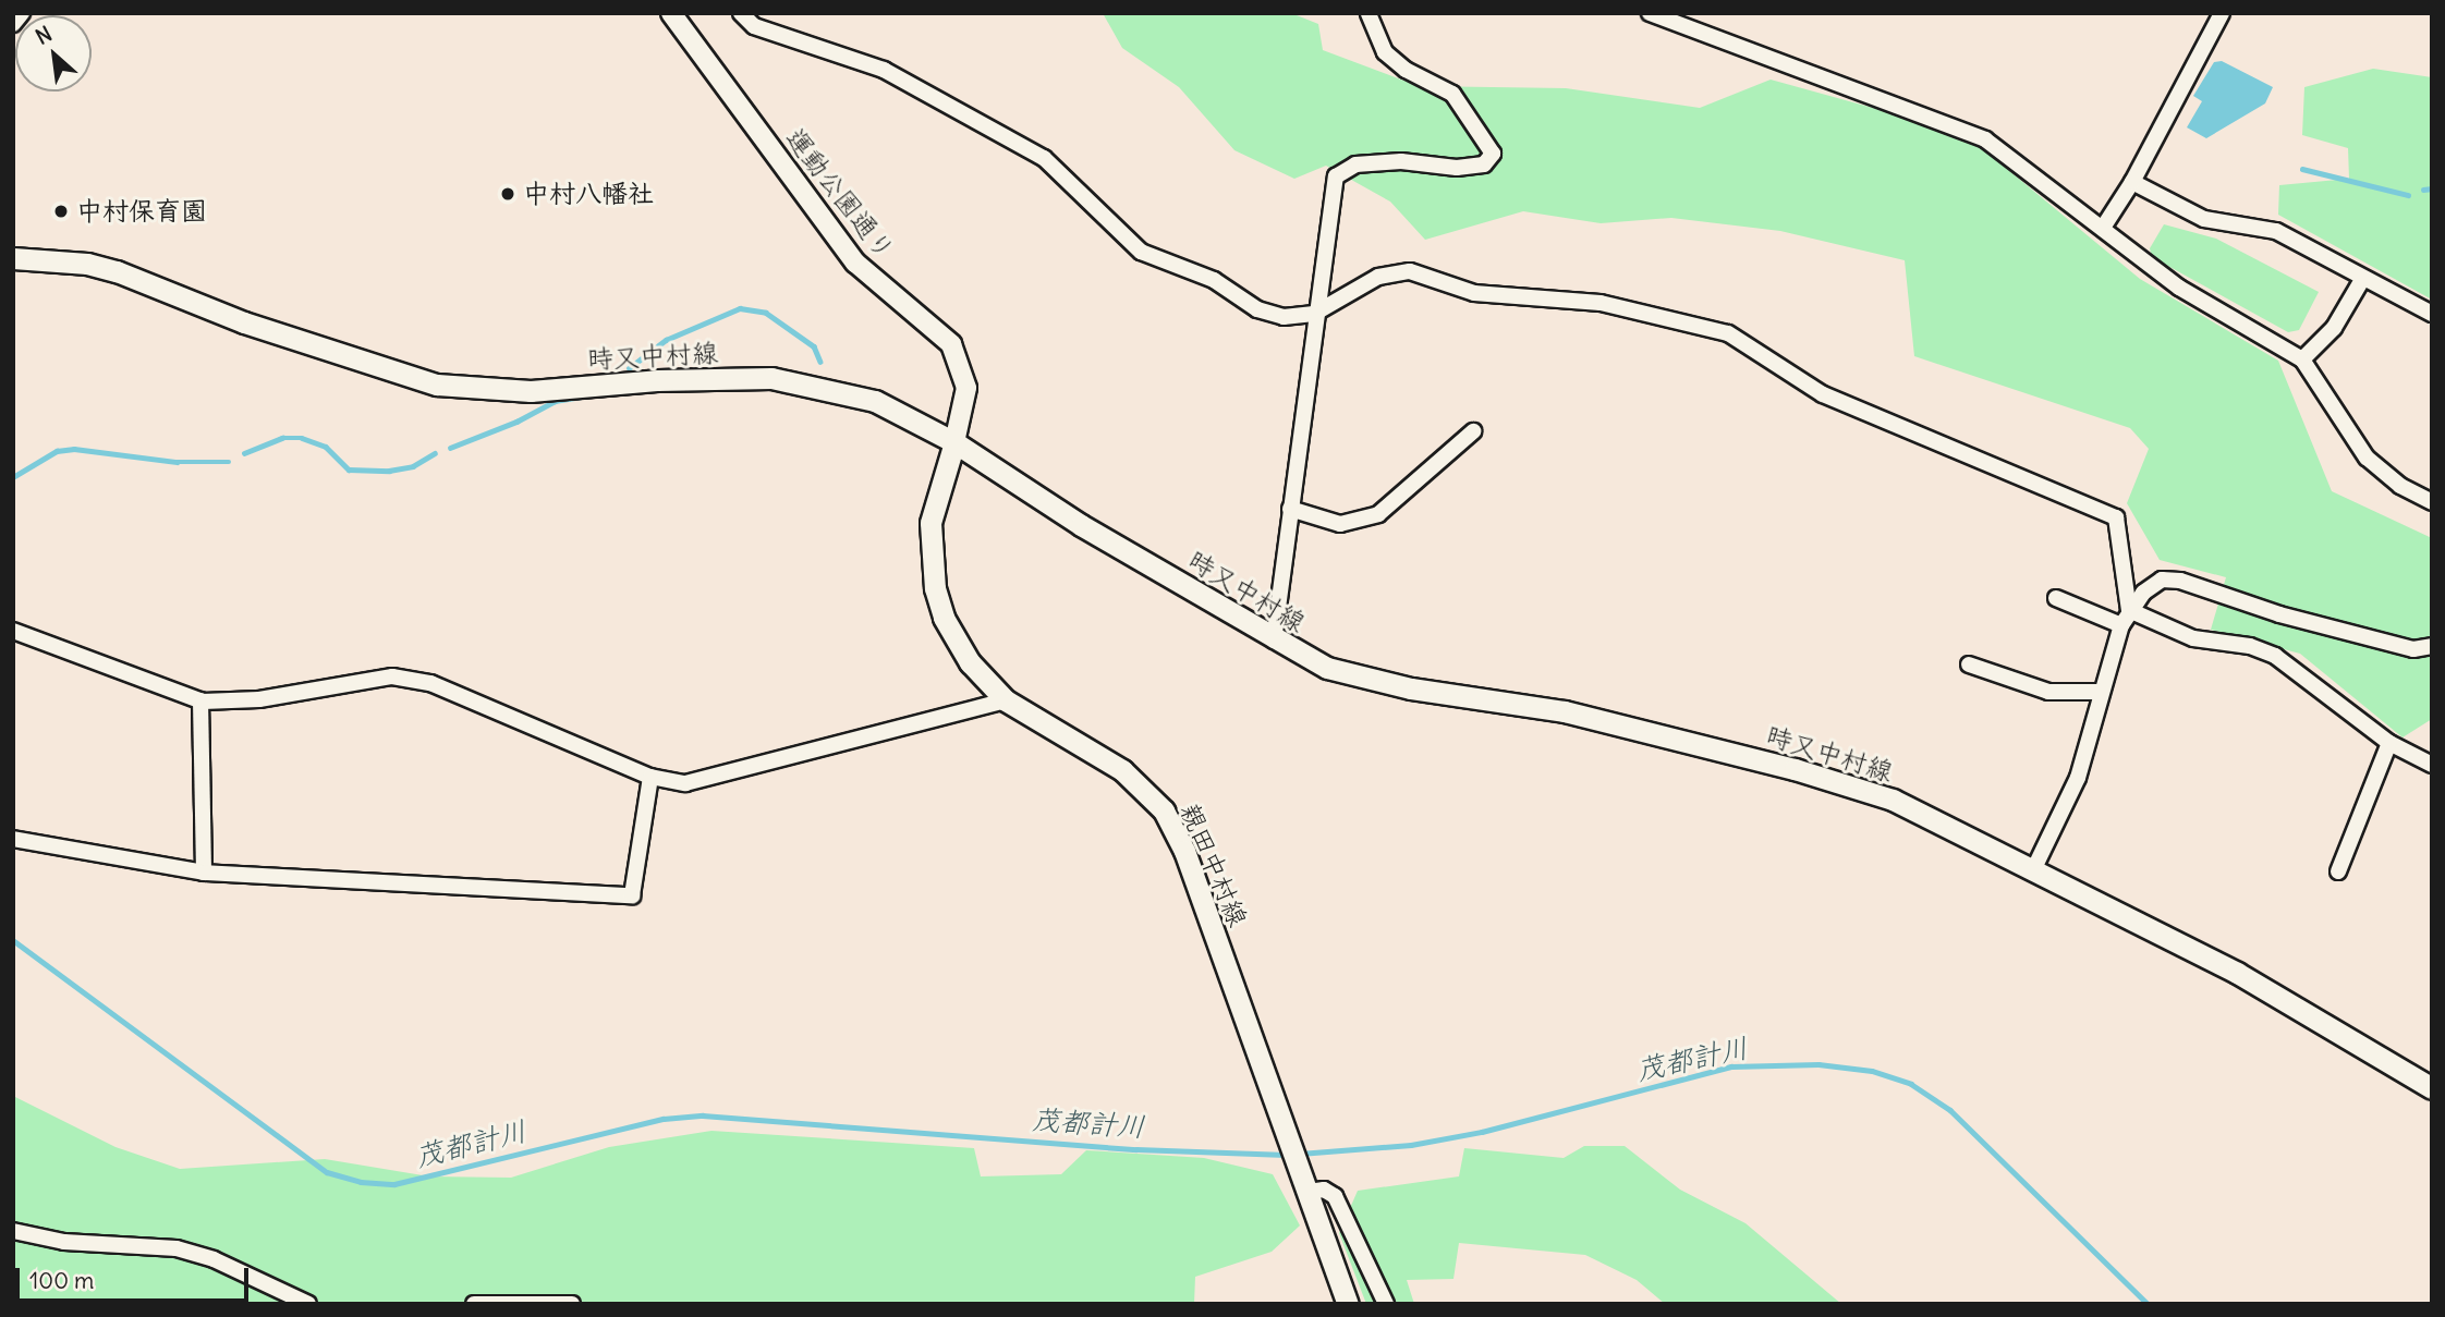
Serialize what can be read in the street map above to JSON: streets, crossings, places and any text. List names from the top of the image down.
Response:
{
  "streets": {
    "main road": ["時又中村線", "親田中村線"],
    "street": ["運動公園通り"]
  },
  "crossings": [
    ["運動公園通り", "時又中村線"],
    ["運動公園通り", "親田中村線"],
    ["時又中村線", "親田中村線"]
  ],
  "water": ["茂都計川"],
  "places": ["中村八幡社", "中村保育園"],
  "scale_bar": "100 m",
  "north": "top left"
}
